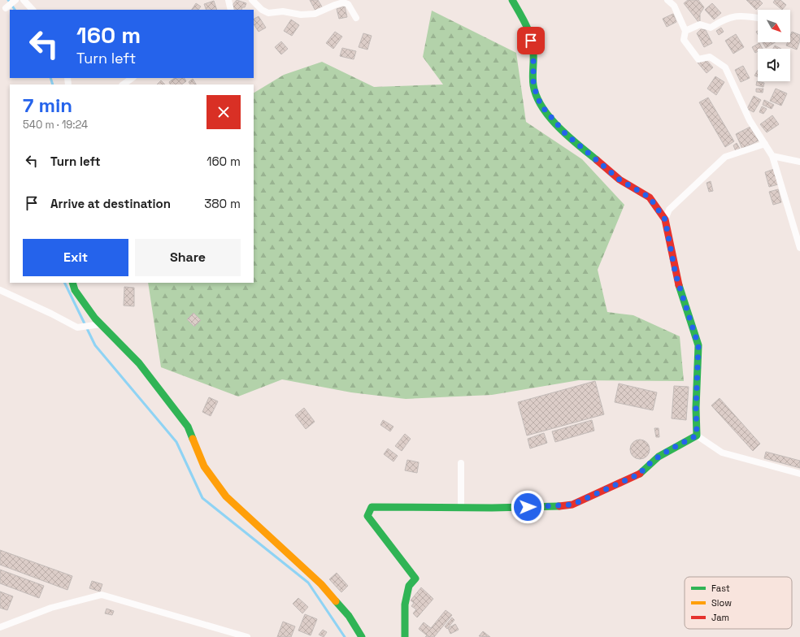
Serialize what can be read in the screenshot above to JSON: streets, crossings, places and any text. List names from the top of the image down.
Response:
{
  "legend": ["Fast", "Slow", "Jam"],
  "north": "bottom right",
  "page": {
    "turn": ["160 m", "Turn left"],
    "heading": ["7 min", "540 m · 19:24"],
    "list": [
      {
        "name": "Turn left",
        "value": "160 m"
      },
      {
        "name": "Arrive at destination",
        "value": "380 m"
      }
    ],
    "buttons": ["Exit", "Share"]
  }
}
